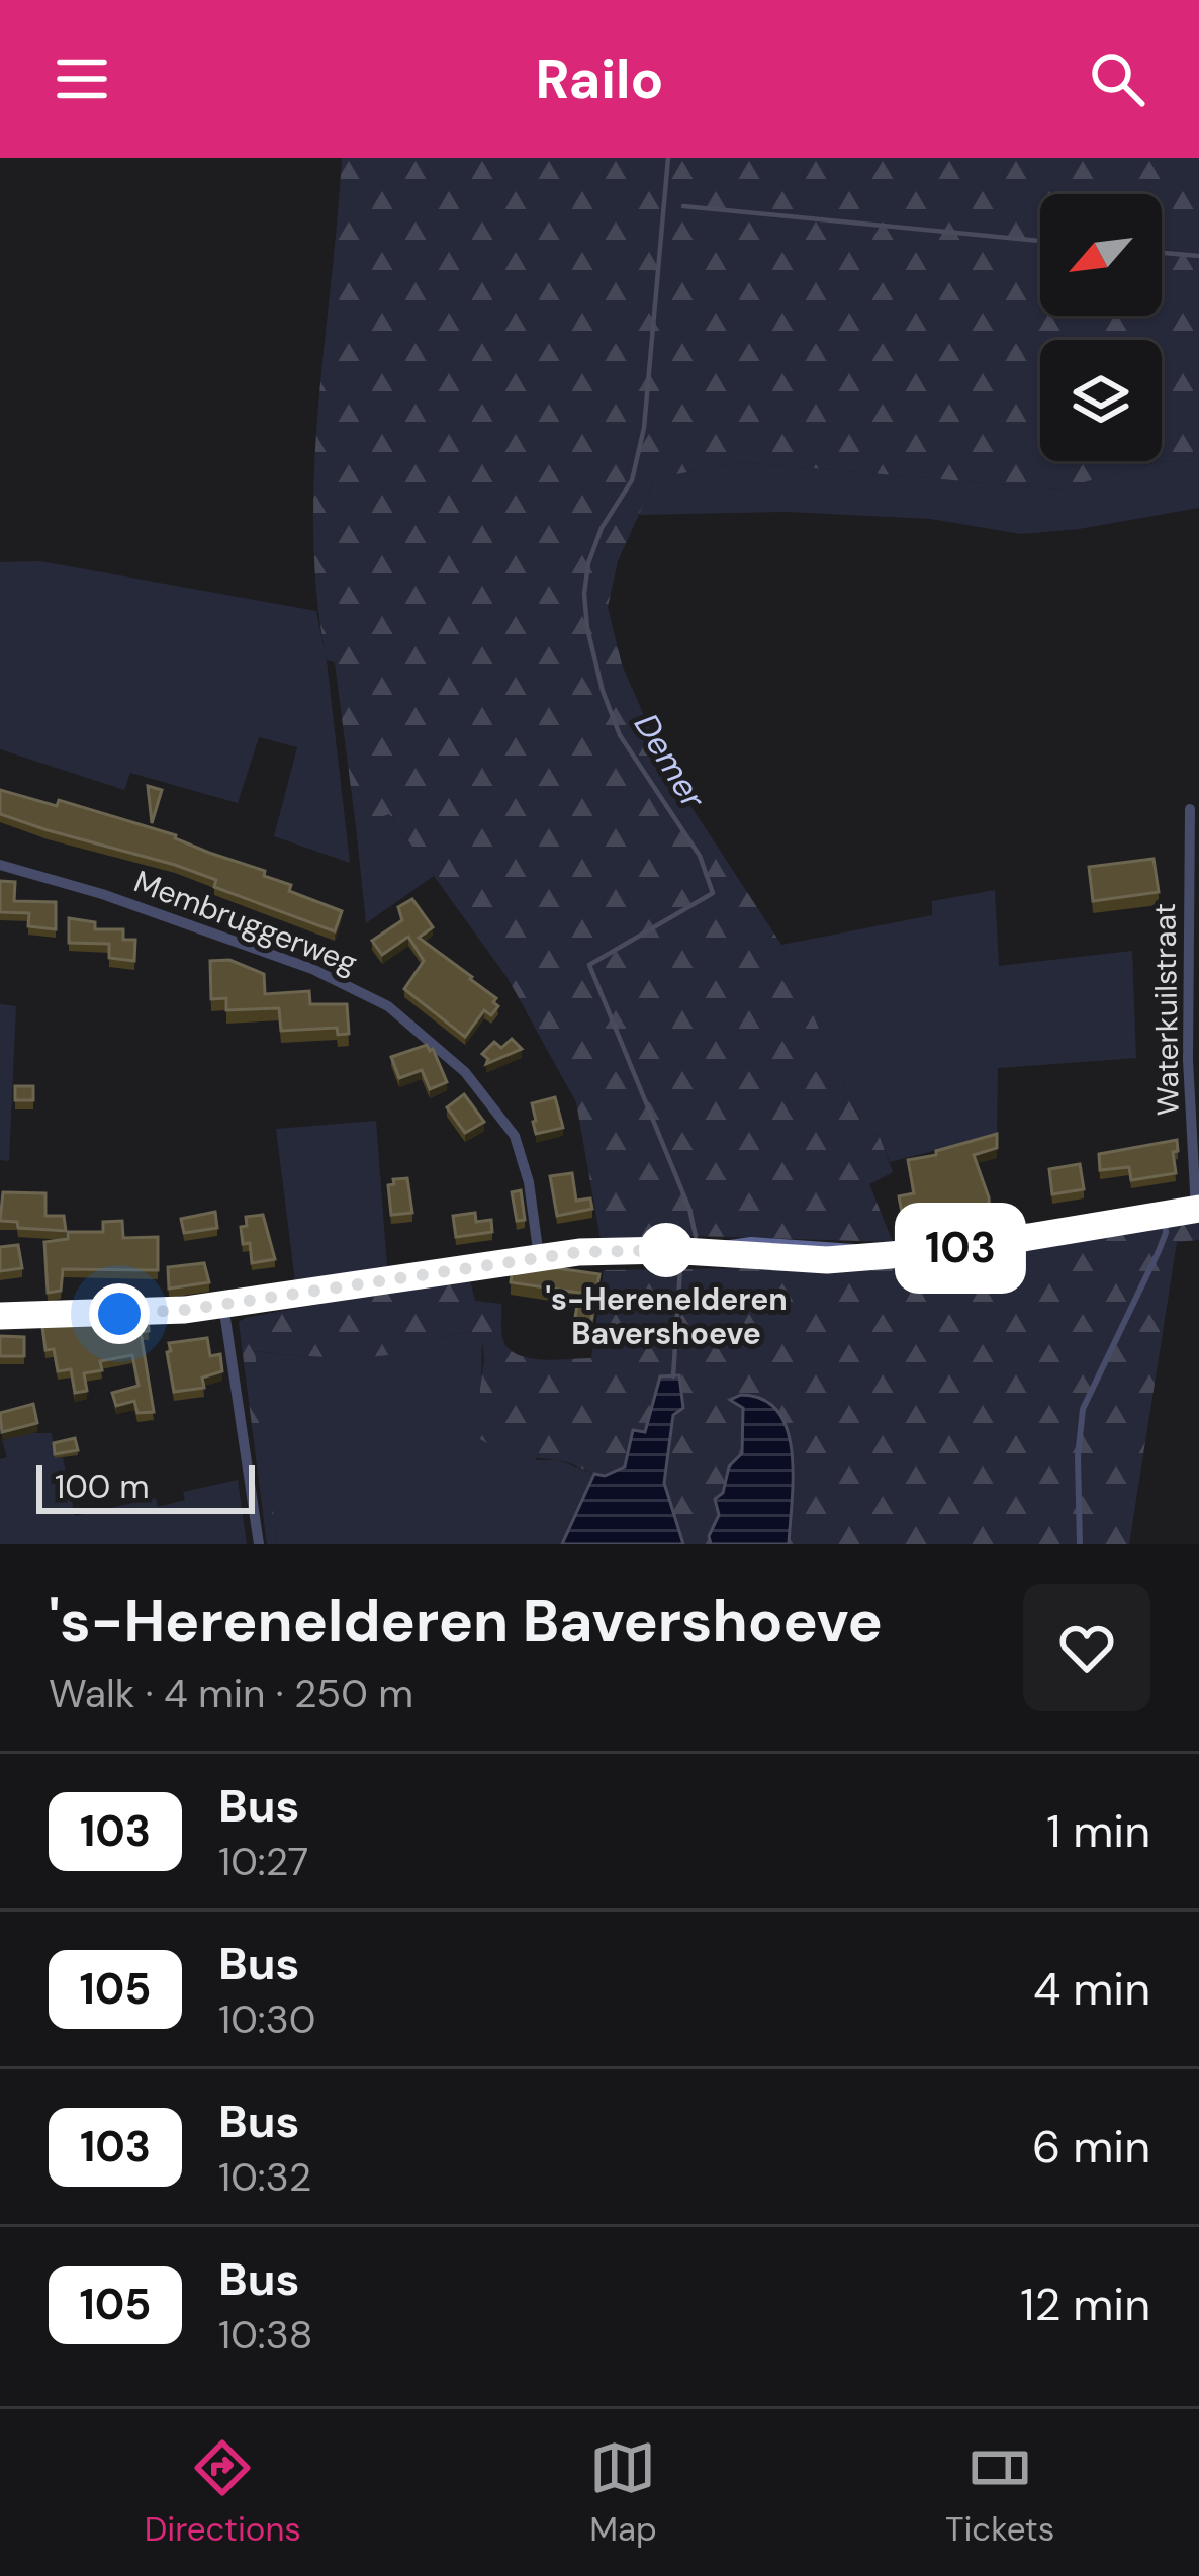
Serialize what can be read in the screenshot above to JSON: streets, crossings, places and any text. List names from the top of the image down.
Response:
{
  "streets": {
    "street": ["Membruggerweg", "Waterkuilstraat"]
  },
  "water": ["Demer"],
  "places": ["'s-Herenelderen Bavershoeve"],
  "lines": ["bus line 103"],
  "scale_bar": "100 m",
  "north": "bottom left",
  "page": {
    "header": "Railo",
    "on_map": "103",
    "scale": "100 m",
    "heading": ["'s-Herenelderen Bavershoeve", "Walk · 4 min · 250 m"],
    "list": [
      {
        "mark": "103",
        "name": "Bus",
        "note": "10:27",
        "value": "1 min"
      },
      {
        "mark": "105",
        "name": "Bus",
        "note": "10:30",
        "value": "4 min"
      },
      {
        "mark": "103",
        "name": "Bus",
        "note": "10:32",
        "value": "6 min"
      },
      {
        "mark": "105",
        "name": "Bus",
        "note": "10:38",
        "value": "12 min"
      }
    ],
    "tabs": ["Directions", "Map", "Tickets"]
  }
}
